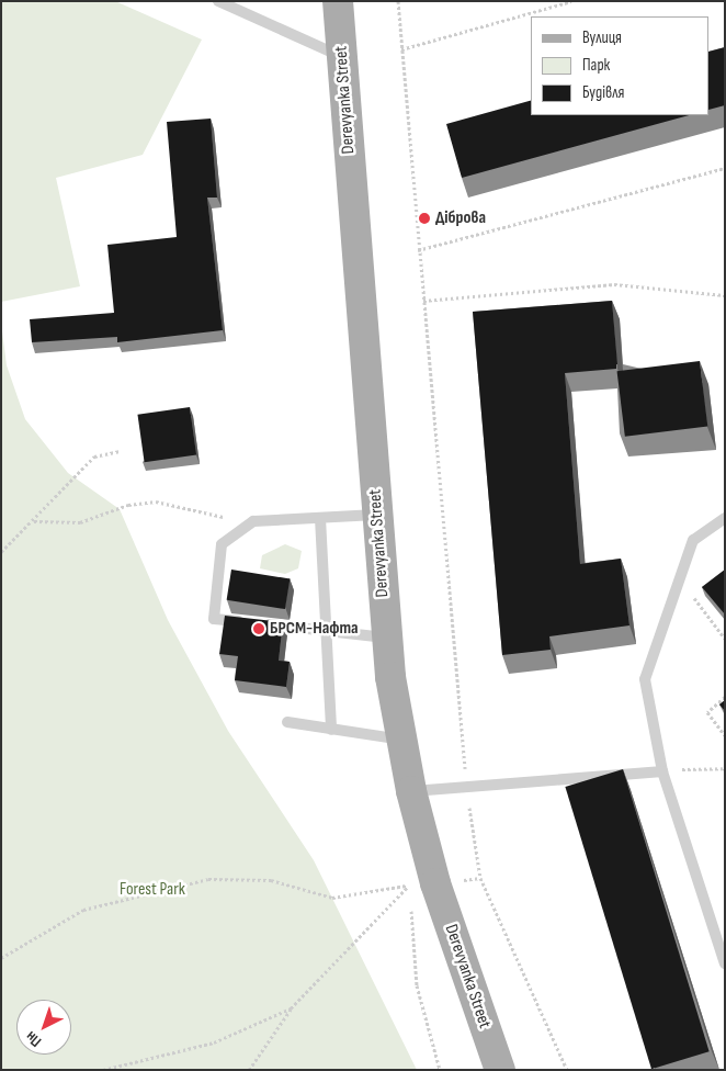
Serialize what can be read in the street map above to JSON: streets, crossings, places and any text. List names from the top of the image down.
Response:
{
  "streets": {
    "main road": ["Derevyanka Street"]
  },
  "parks": ["Forest Park"],
  "places": ["Діброва", "БРСМ-Нафта"],
  "legend": ["Вулиця", "Парк", "Будівля"],
  "north": "bottom left"
}
